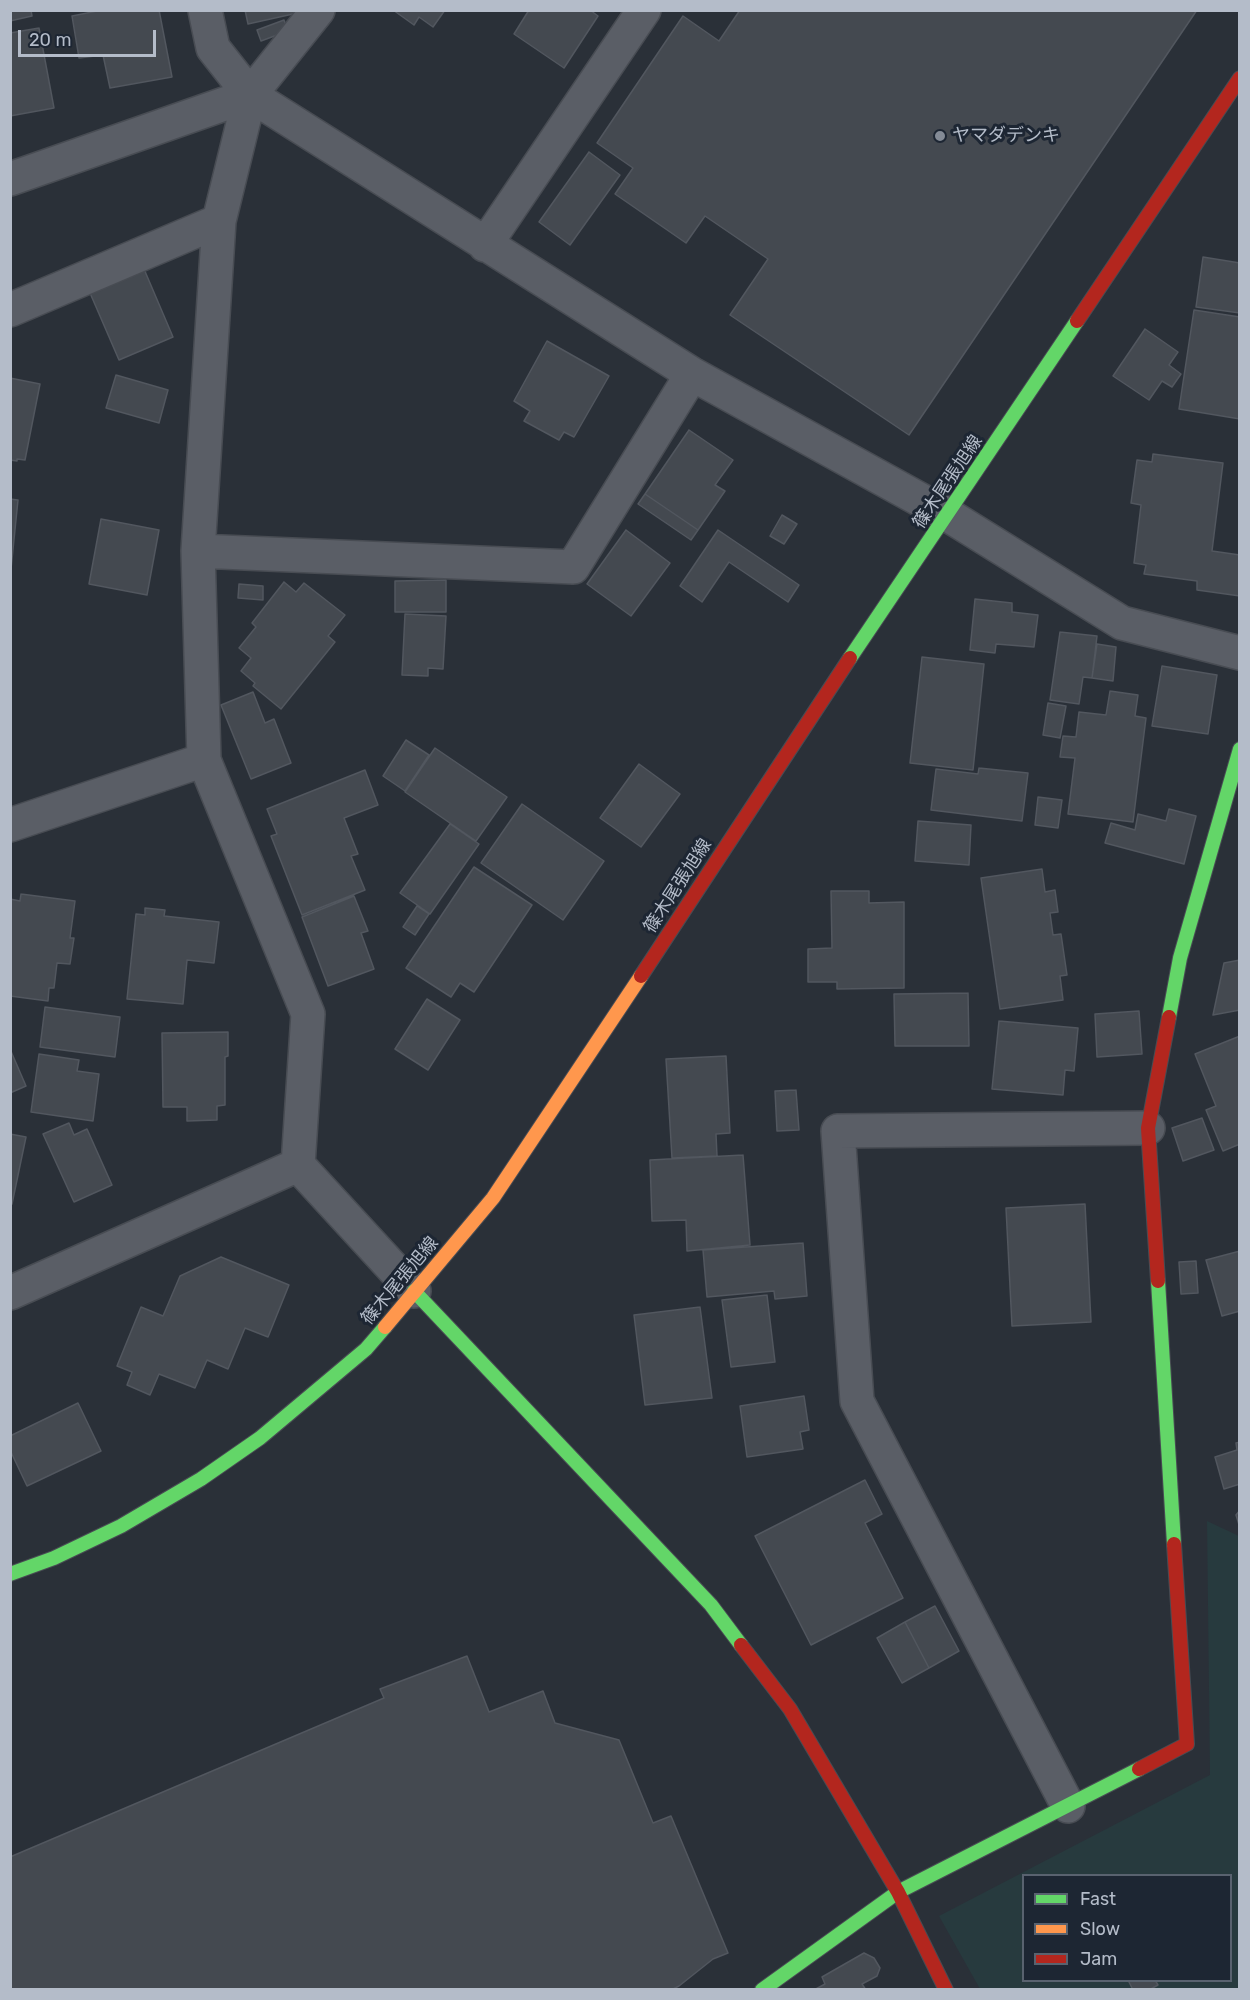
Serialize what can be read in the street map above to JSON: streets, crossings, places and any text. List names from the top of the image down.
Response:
{
  "streets": {
    "street": ["篠木尾張旭線"]
  },
  "places": ["ヤマダデンキ"],
  "legend": ["Fast", "Slow", "Jam"],
  "scale_bar": "20 m"
}
